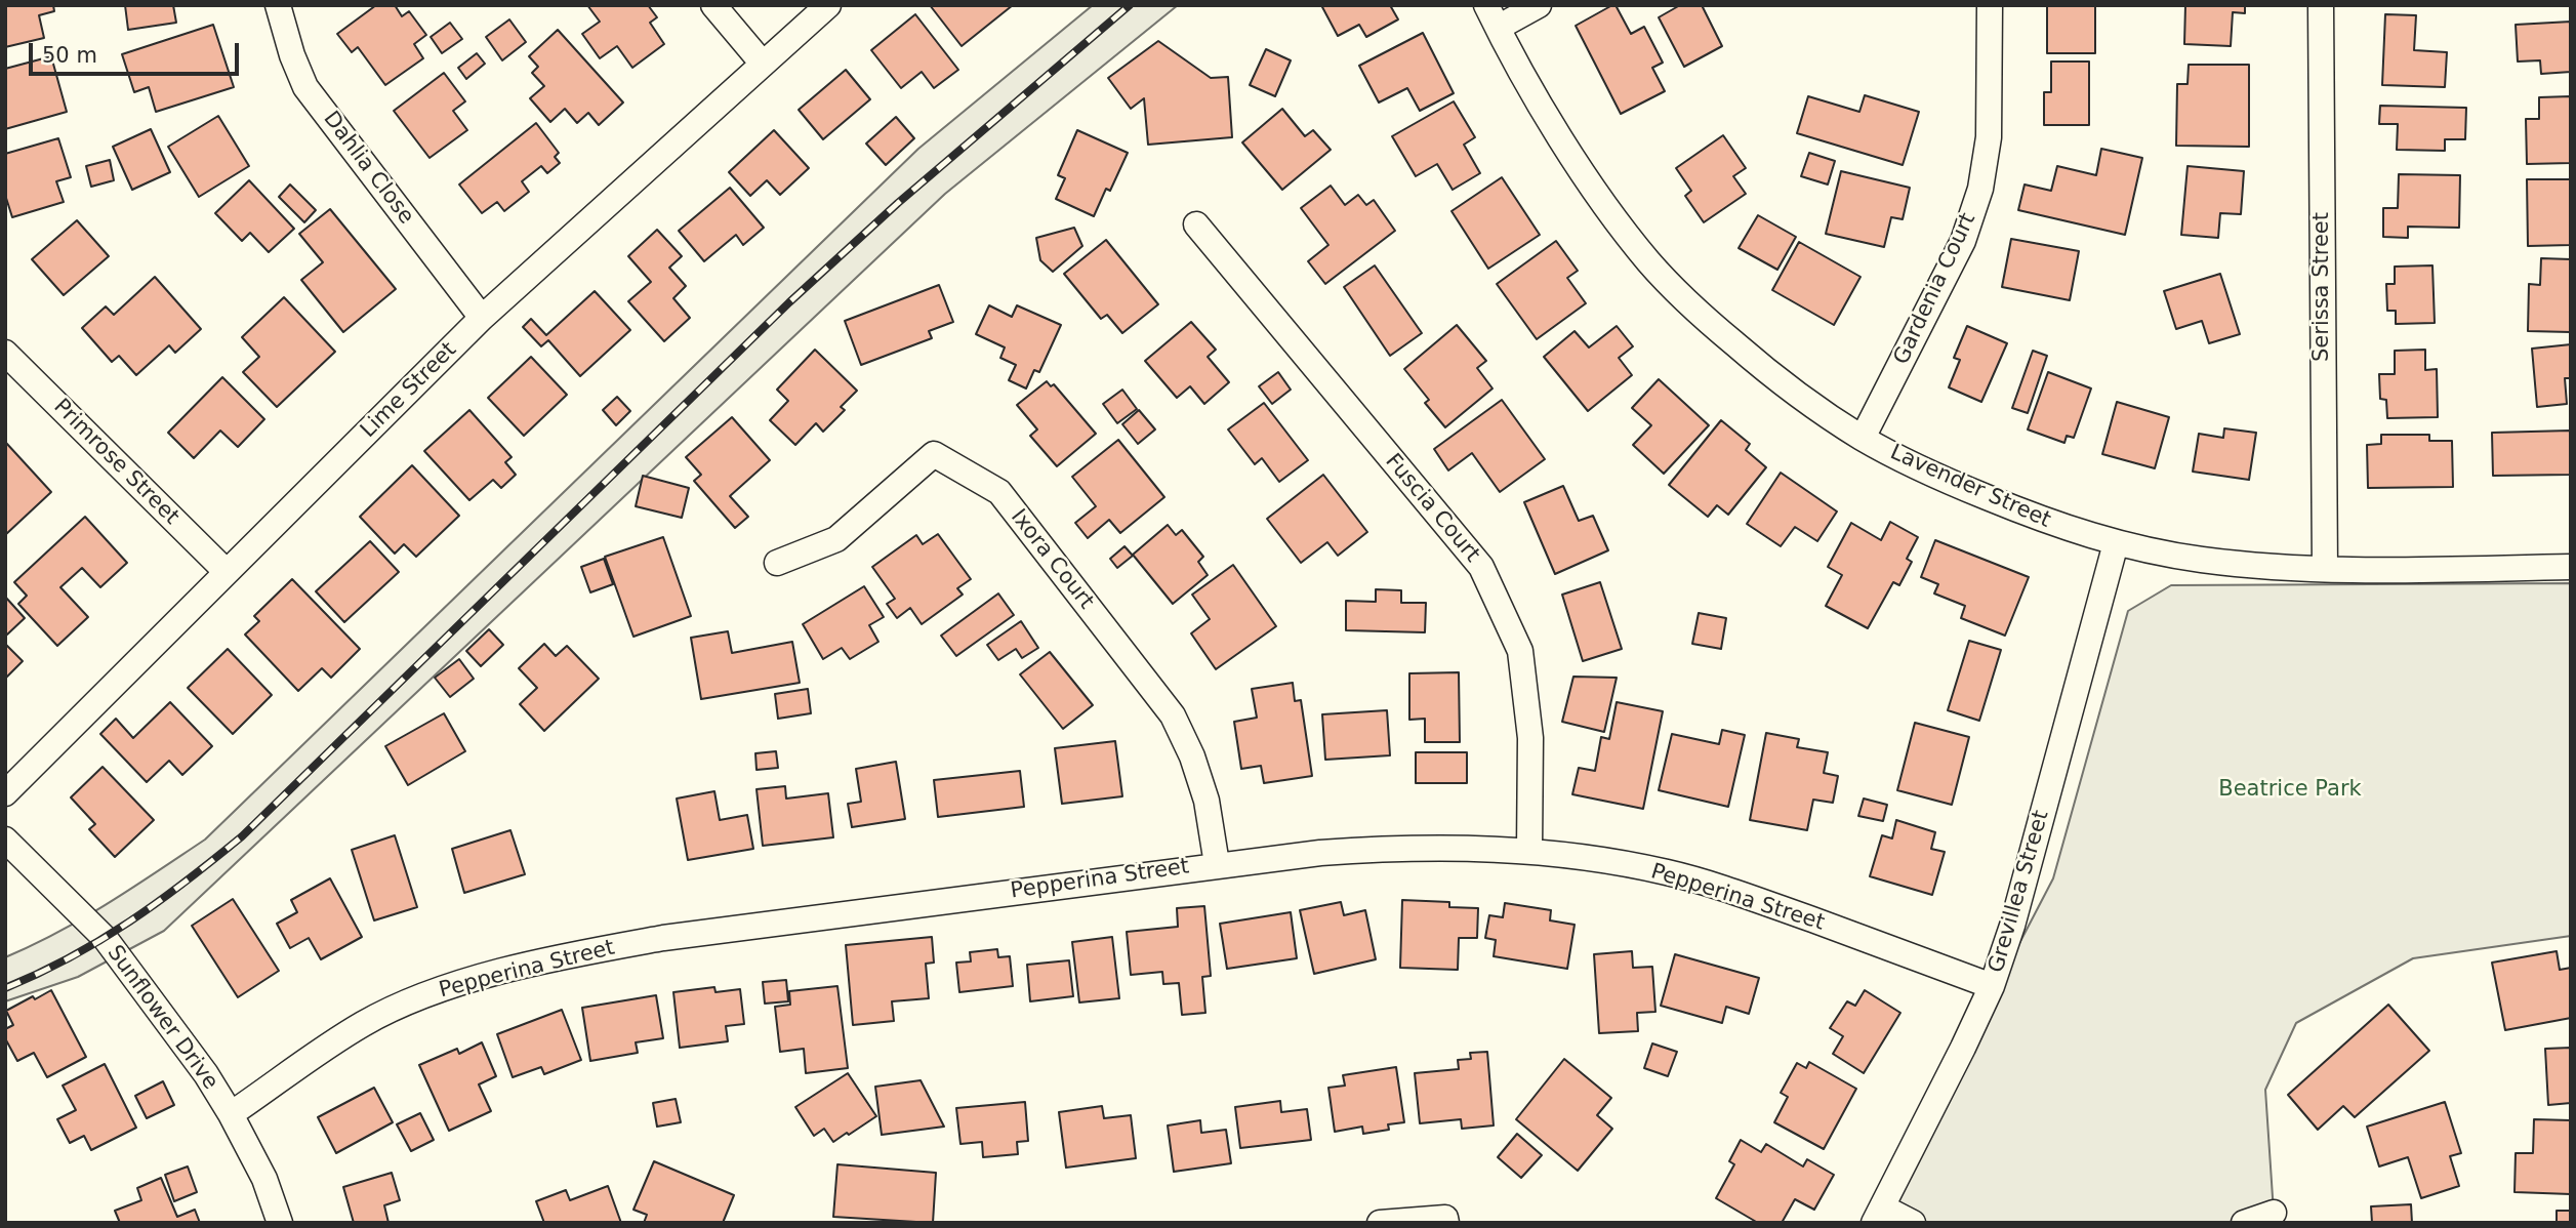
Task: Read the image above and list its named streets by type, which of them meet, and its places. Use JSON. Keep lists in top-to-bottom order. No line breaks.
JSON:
{"streets":{"street":["Dahlia Close","Serissa Street","Gardenia Court","Lime Street","Primrose Street","Lavender Street","Fuscia Court","Ixora Court","Pepperina Street","Grevillea Street","Sunflower Drive"]},"crossings":[["Dahlia Close","Lime Street"],["Serissa Street","Lavender Street"],["Gardenia Court","Lavender Street"],["Lime Street","Primrose Street"],["Lavender Street","Grevillea Street"],["Fuscia Court","Pepperina Street"],["Ixora Court","Pepperina Street"],["Pepperina Street","Grevillea Street"],["Pepperina Street","Sunflower Drive"]],"parks":["Beatrice Park"],"scale_bar":"50 m"}
